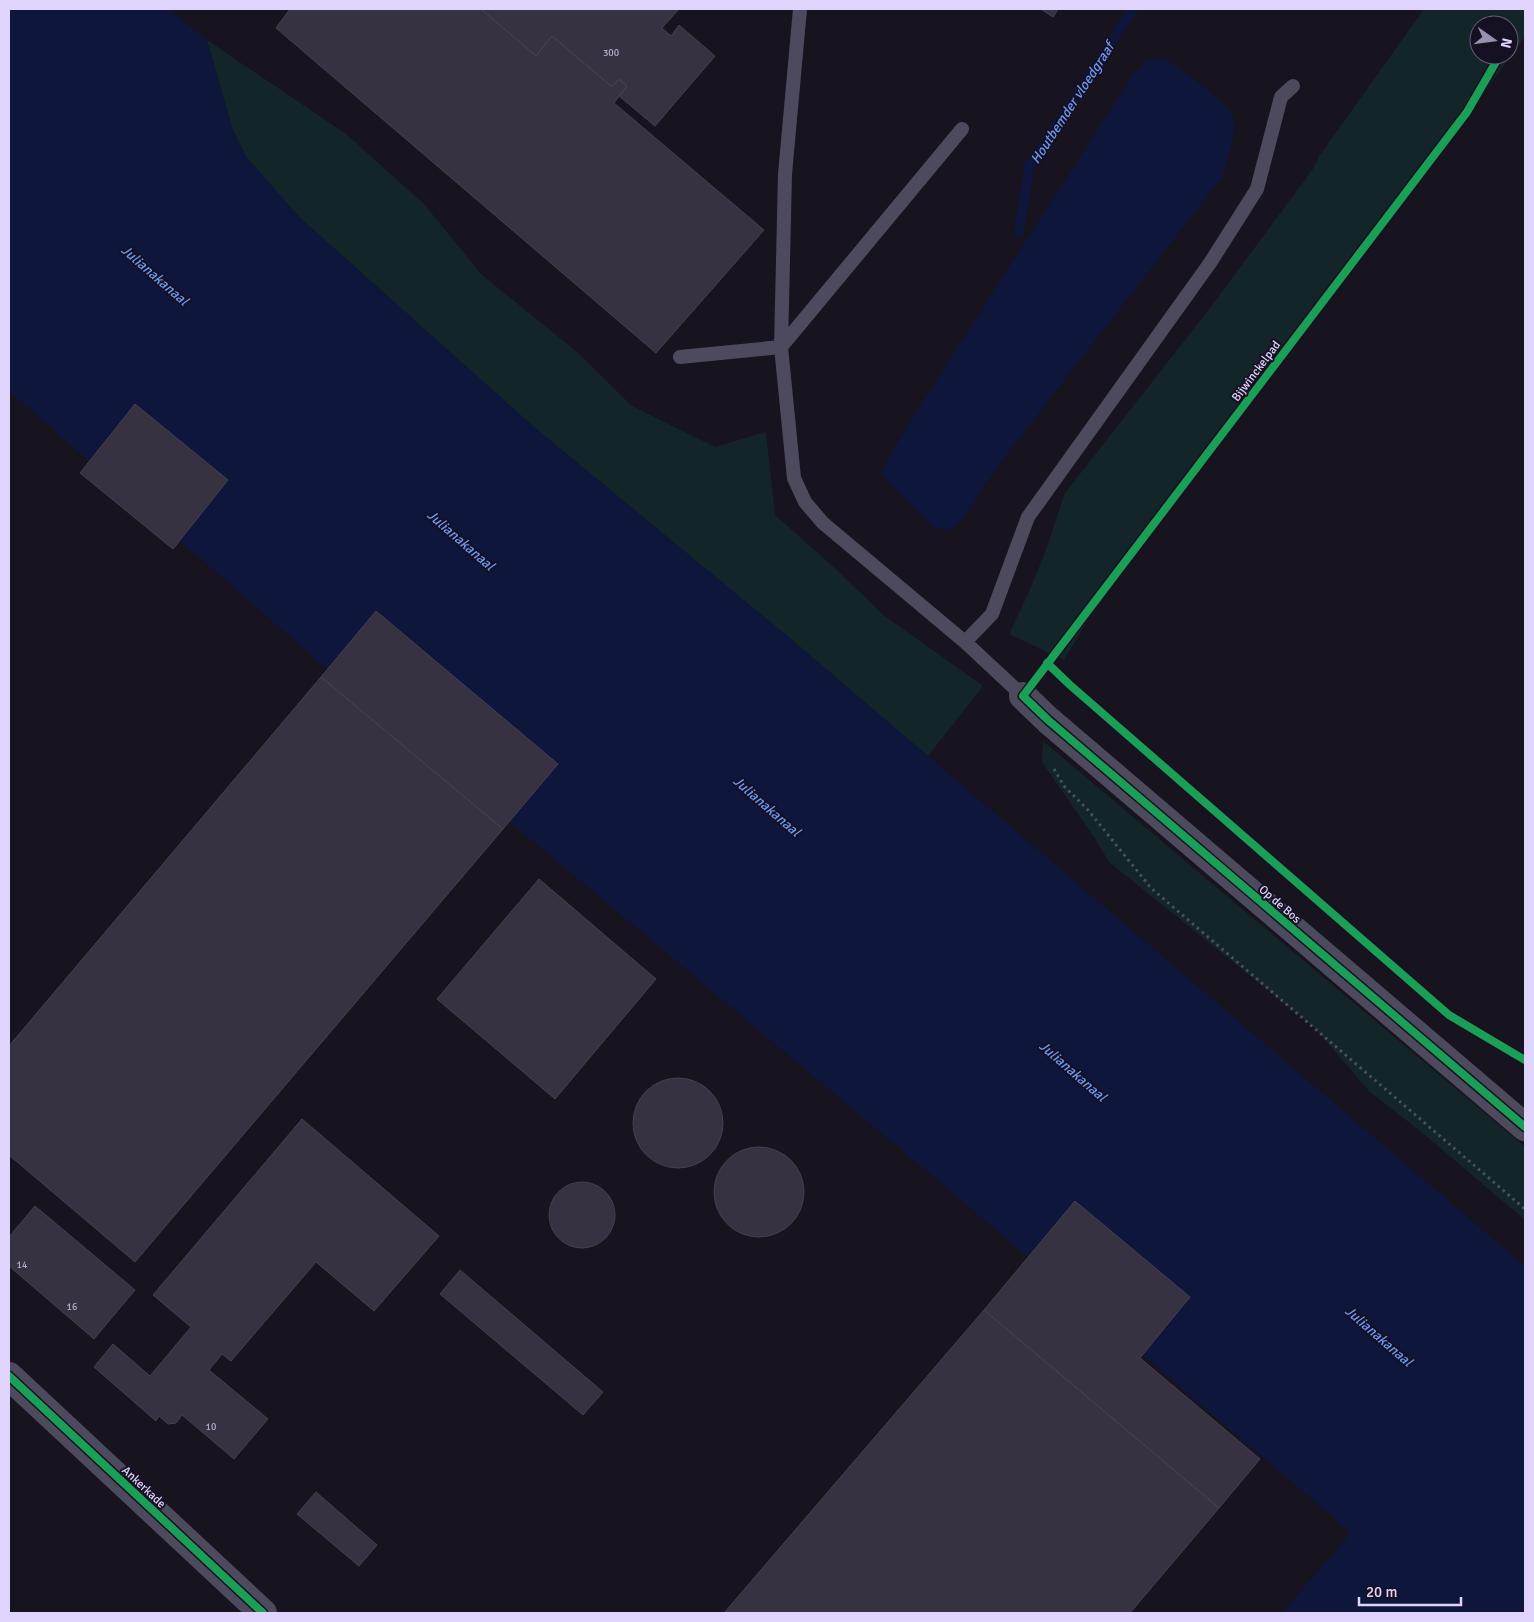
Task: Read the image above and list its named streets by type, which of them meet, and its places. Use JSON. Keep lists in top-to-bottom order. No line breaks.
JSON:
{"streets":{"street":["Op de Bos","Ankerkade"],"cycle path":["Bijwinckelpad"]},"water":["Houtbemder vloedgraaf","Julianakanaal"],"house_numbers":["300","14","16","10"],"scale_bar":"20 m","north":"right"}
